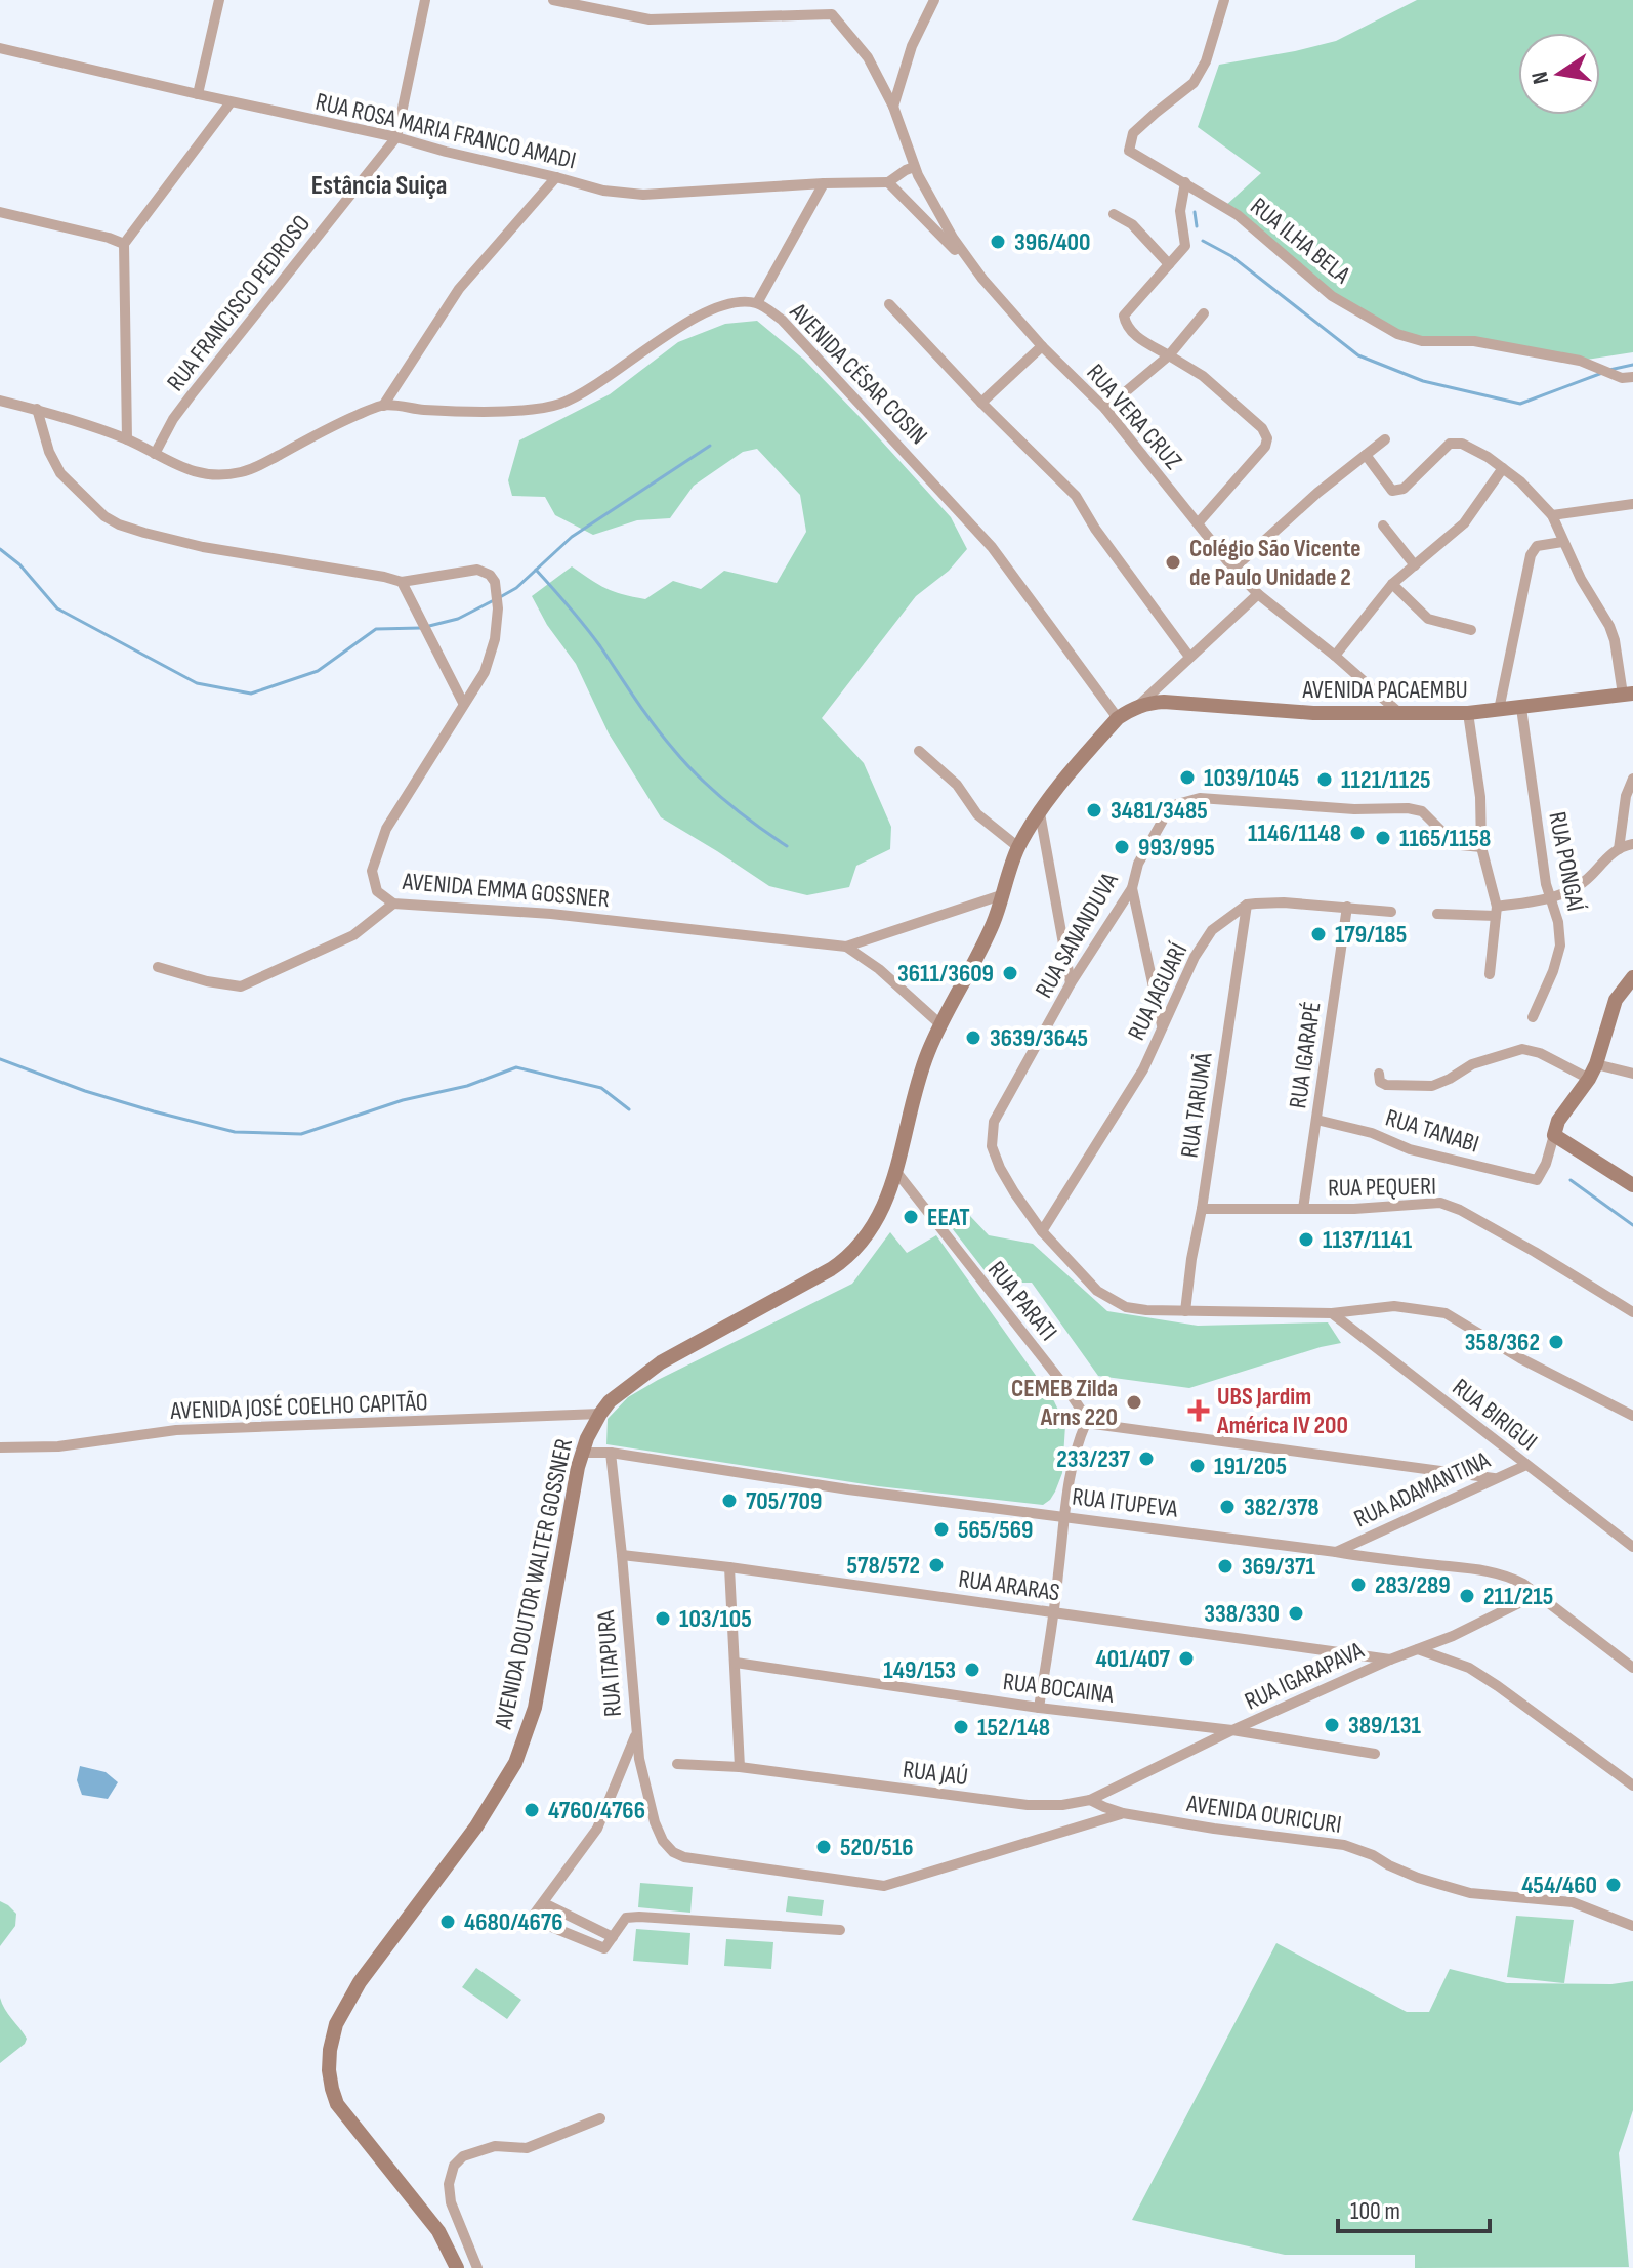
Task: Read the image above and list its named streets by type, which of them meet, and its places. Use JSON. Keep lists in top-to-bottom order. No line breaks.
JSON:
{"streets":{"main road":["AVENIDA PACAEMBU","AVENIDA DOUTOR WALTER GOSSNER"],"street":["RUA ROSA MARIA FRANCO AMADI","RUA ILHA BELA","RUA FRANCISCO PEDROSO","AVENIDA CÉSAR COSIN","RUA VERA CRUZ","RUA PONGAÍ","AVENIDA EMMA GOSSNER","RUA SANANDUVA","RUA JAGUARÍ","RUA IGARAPÉ","RUA TARUMÃ","RUA TANABI","RUA PEQUERI","RUA PARATI","AVENIDA JOSÉ COELHO CAPITÃO","RUA BIRIGUI","RUA ADAMANTINA","RUA ITUPEVA","RUA ARARAS","RUA ITAPURA","RUA IGARAPAVA","RUA BOCAINA","RUA JAÚ","AVENIDA OURICURI"]},"crossings":[["RUA ROSA MARIA FRANCO AMADI","RUA FRANCISCO PEDROSO"],["RUA FRANCISCO PEDROSO","AVENIDA CÉSAR COSIN"],["AVENIDA CÉSAR COSIN","AVENIDA EMMA GOSSNER"],["AVENIDA CÉSAR COSIN","AVENIDA DOUTOR WALTER GOSSNER"],["RUA VERA CRUZ","AVENIDA PACAEMBU"],["RUA VERA CRUZ","AVENIDA DOUTOR WALTER GOSSNER"],["AVENIDA PACAEMBU","RUA PONGAÍ"],["AVENIDA PACAEMBU","AVENIDA DOUTOR WALTER GOSSNER"],["AVENIDA EMMA GOSSNER","AVENIDA DOUTOR WALTER GOSSNER"],["RUA SANANDUVA","RUA JAGUARÍ"],["RUA SANANDUVA","RUA TARUMÃ"],["RUA SANANDUVA","RUA BIRIGUI"],["RUA JAGUARÍ","RUA TARUMÃ"],["RUA IGARAPÉ","RUA TANABI"],["RUA IGARAPÉ","RUA PEQUERI"],["RUA TARUMÃ","RUA PEQUERI"],["RUA PARATI","AVENIDA DOUTOR WALTER GOSSNER"],["AVENIDA JOSÉ COELHO CAPITÃO","AVENIDA DOUTOR WALTER GOSSNER"],["RUA BIRIGUI","RUA ADAMANTINA"],["RUA ADAMANTINA","RUA ITUPEVA"],["RUA ITUPEVA","AVENIDA DOUTOR WALTER GOSSNER"],["RUA ITUPEVA","RUA ITAPURA"],["RUA ITUPEVA","RUA IGARAPAVA"],["RUA ARARAS","RUA ITAPURA"],["RUA ARARAS","RUA IGARAPAVA"],["RUA ITAPURA","RUA JAÚ"],["RUA ITAPURA","AVENIDA OURICURI"],["RUA IGARAPAVA","RUA BOCAINA"],["RUA IGARAPAVA","RUA JAÚ"],["RUA JAÚ","AVENIDA OURICURI"]],"districts":["Estância Suiça"],"places":{"other":["396/400","Colégio São Vicente de Paulo Unidade 2","1039/1045","1121/1125","3481/3485","1146/1148","1165/1158","993/995","179/185","3611/3609","3639/3645","EEAT","1137/1141","358/362","CEMEB Zilda Arns 220","233/237","191/205","705/709","382/378","565/569","578/572","369/371","283/289","211/215","338/330","103/105","401/407","149/153","389/131","152/148","4760/4766","520/516","454/460","4680/4676"],"health":["UBS Jardim América IV 200"]},"scale_bar":"100 m","north":"left"}
